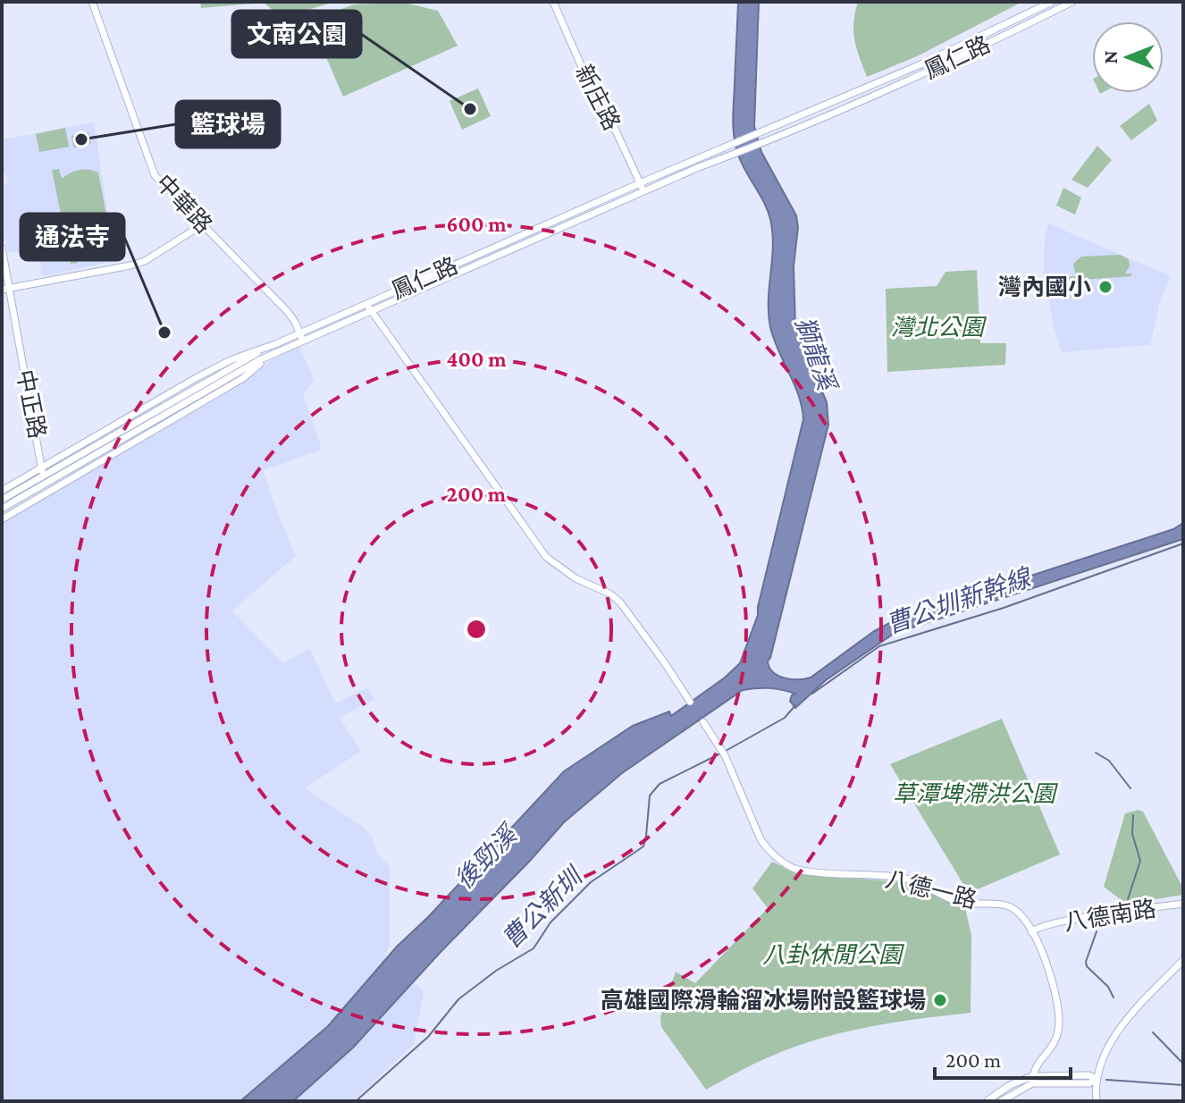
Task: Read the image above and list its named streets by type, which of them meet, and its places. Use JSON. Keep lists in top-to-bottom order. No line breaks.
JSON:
{"streets":{"main road":["鳳仁路","新庄路","中華路","中正路","八德一路","八德南路"]},"crossings":[["鳳仁路","新庄路"],["鳳仁路","中華路"],["鳳仁路","中正路"],["八德一路","八德南路"]],"water":["獅龍溪","曹公圳新幹線","後勁溪","曹公新圳"],"parks":["灣北公園","草潭埤滯洪公園","八卦休閒公園"],"places":["文南公園","籃球場","灣內國小","通法寺","高雄國際滑輪溜冰場附設籃球場"],"scale_bar":"200 m","north":"left","rings":["600 m","400 m","200 m"]}
